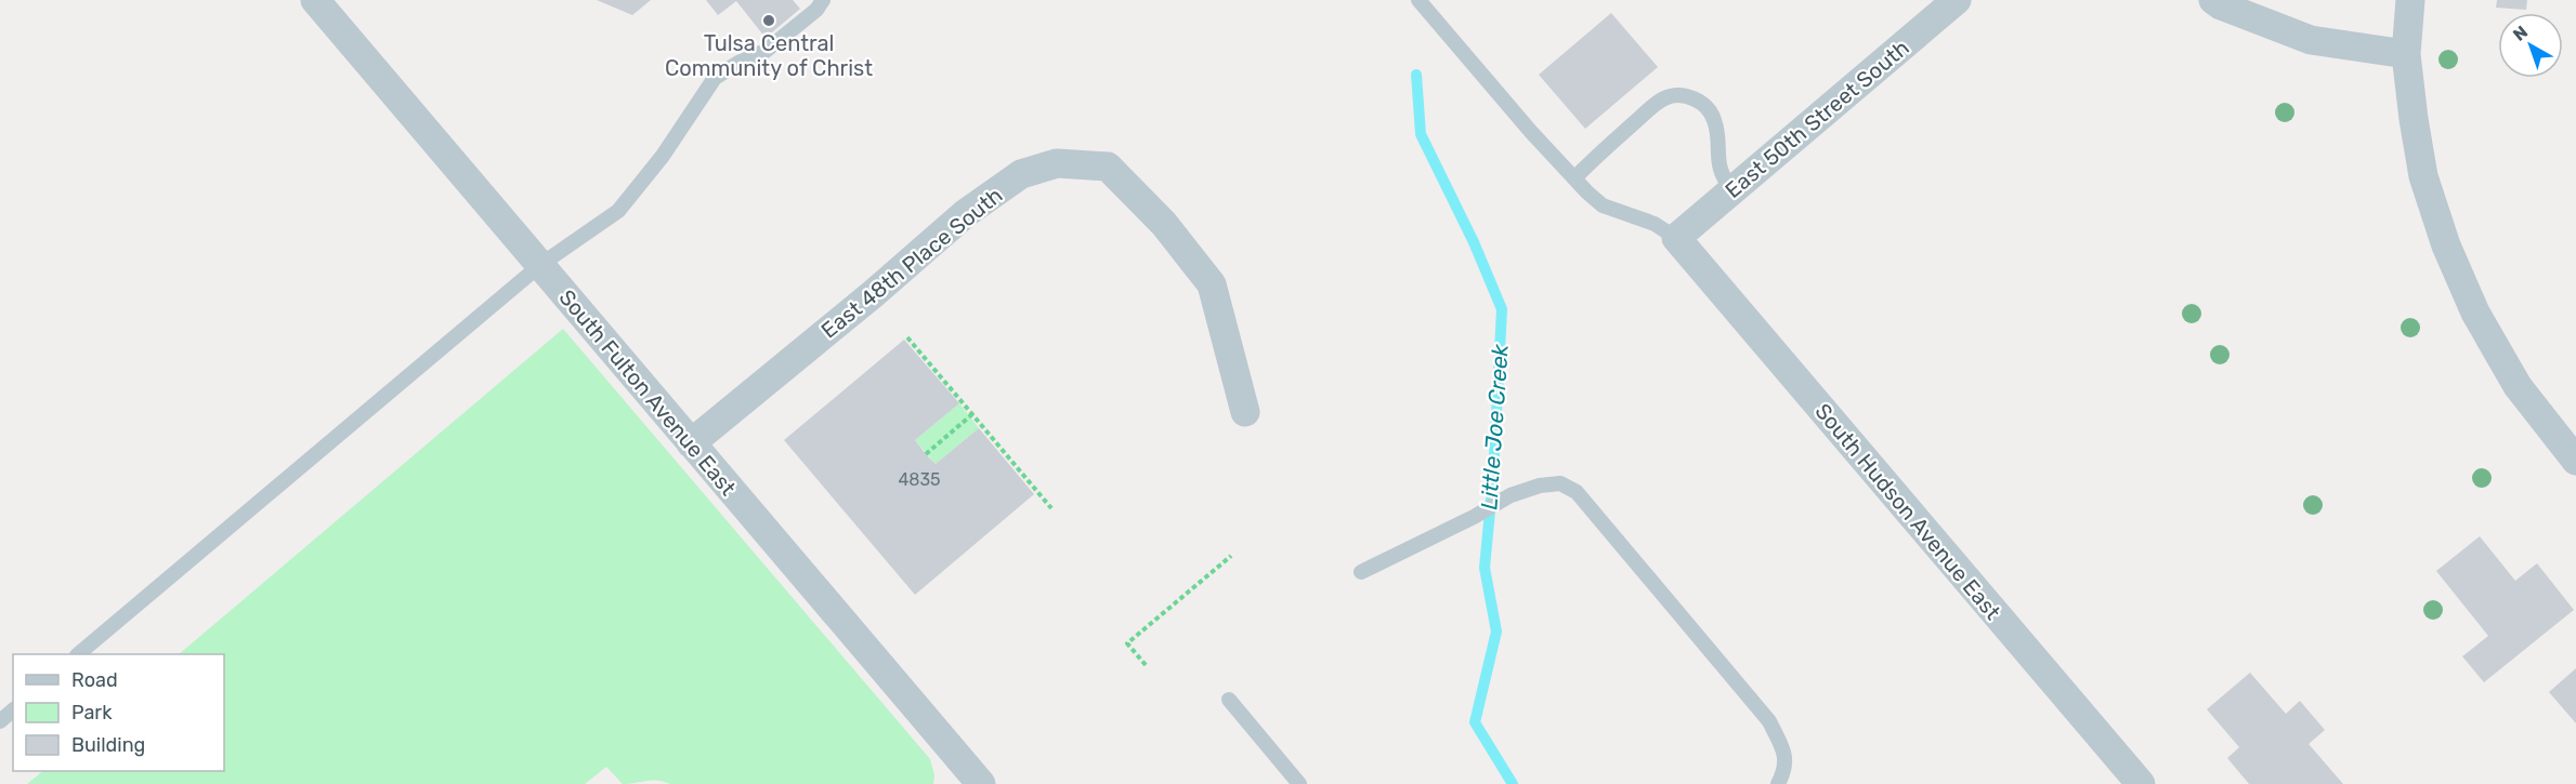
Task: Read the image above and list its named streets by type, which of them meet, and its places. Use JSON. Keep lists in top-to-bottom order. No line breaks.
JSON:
{"streets":{"street":["East 50th Street South","East 48th Place South","South Fulton Avenue East","South Hudson Avenue East"]},"crossings":[["East 50th Street South","South Hudson Avenue East"],["East 48th Place South","South Fulton Avenue East"]],"water":["Little Joe Creek"],"places":["Tulsa Central Community of Christ"],"house_numbers":["4835"],"legend":["Road","Park","Building"],"north":"top left"}
